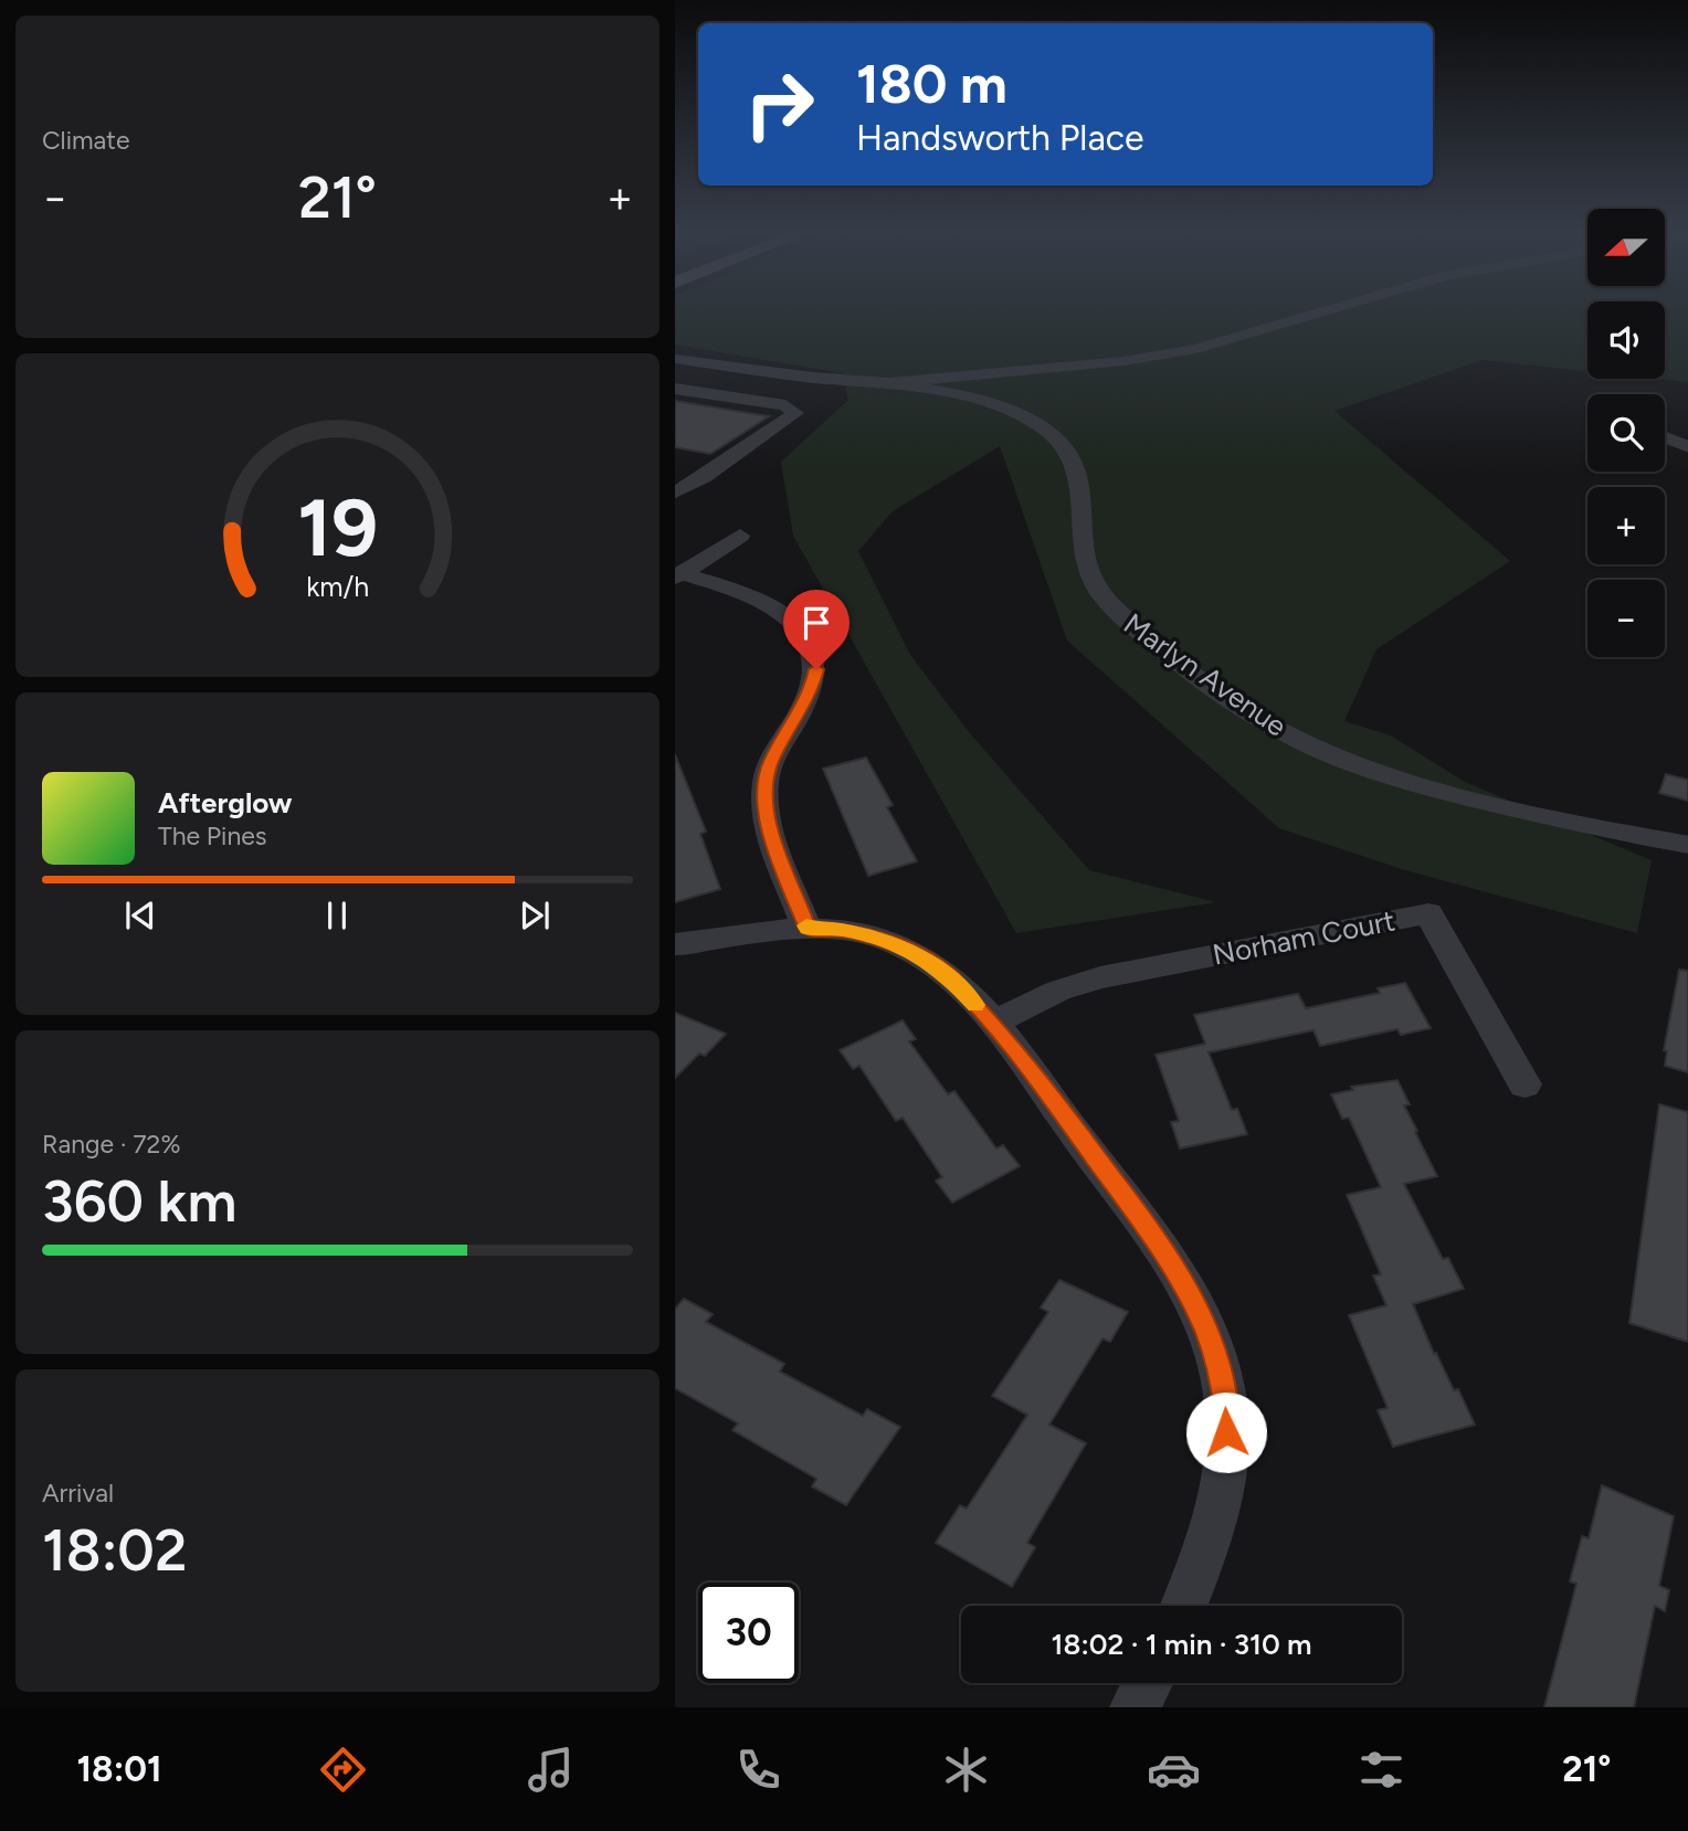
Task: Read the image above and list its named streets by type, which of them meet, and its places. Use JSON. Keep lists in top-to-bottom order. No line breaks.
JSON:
{"streets":{"street":["Marlyn Avenue","Norham Court"]},"north":"left","page":{"tile":["Climate",["Range · 72%","360 km"],["Arrival","18:02"]],"turn":["180 m","Handsworth Place"],"heat":["−","21°","+"],"map_buttons":["+","−"],"song":["Afterglow","The Pines"],"limit":"30","trip":"18:02 · 1 min · 310 m","tabs":["18:01","21°"],"gauge":["19","km/h"]}}
